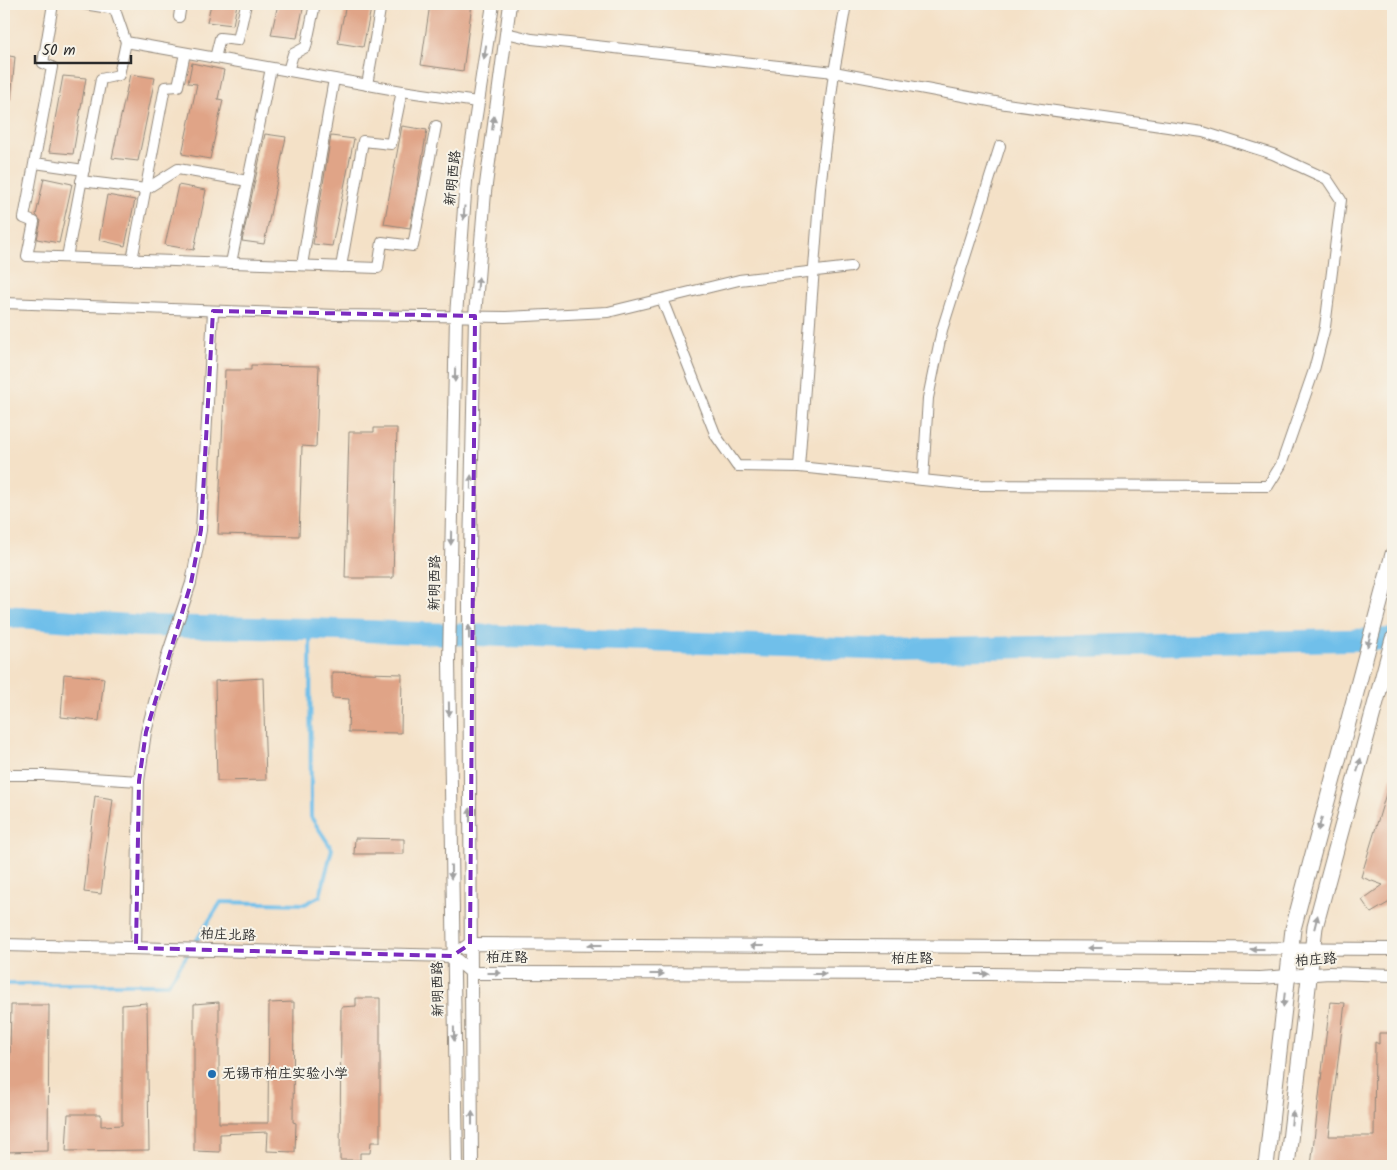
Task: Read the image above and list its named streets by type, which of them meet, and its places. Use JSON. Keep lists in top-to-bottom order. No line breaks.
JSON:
{"streets":{"street":["新明西路","柏庄北路","柏庄路"]},"crossings":[["新明西路","柏庄北路"],["新明西路","柏庄路"],["柏庄北路","柏庄路"]],"places":["无锡市柏庄实验小学"],"scale_bar":"50 m"}
